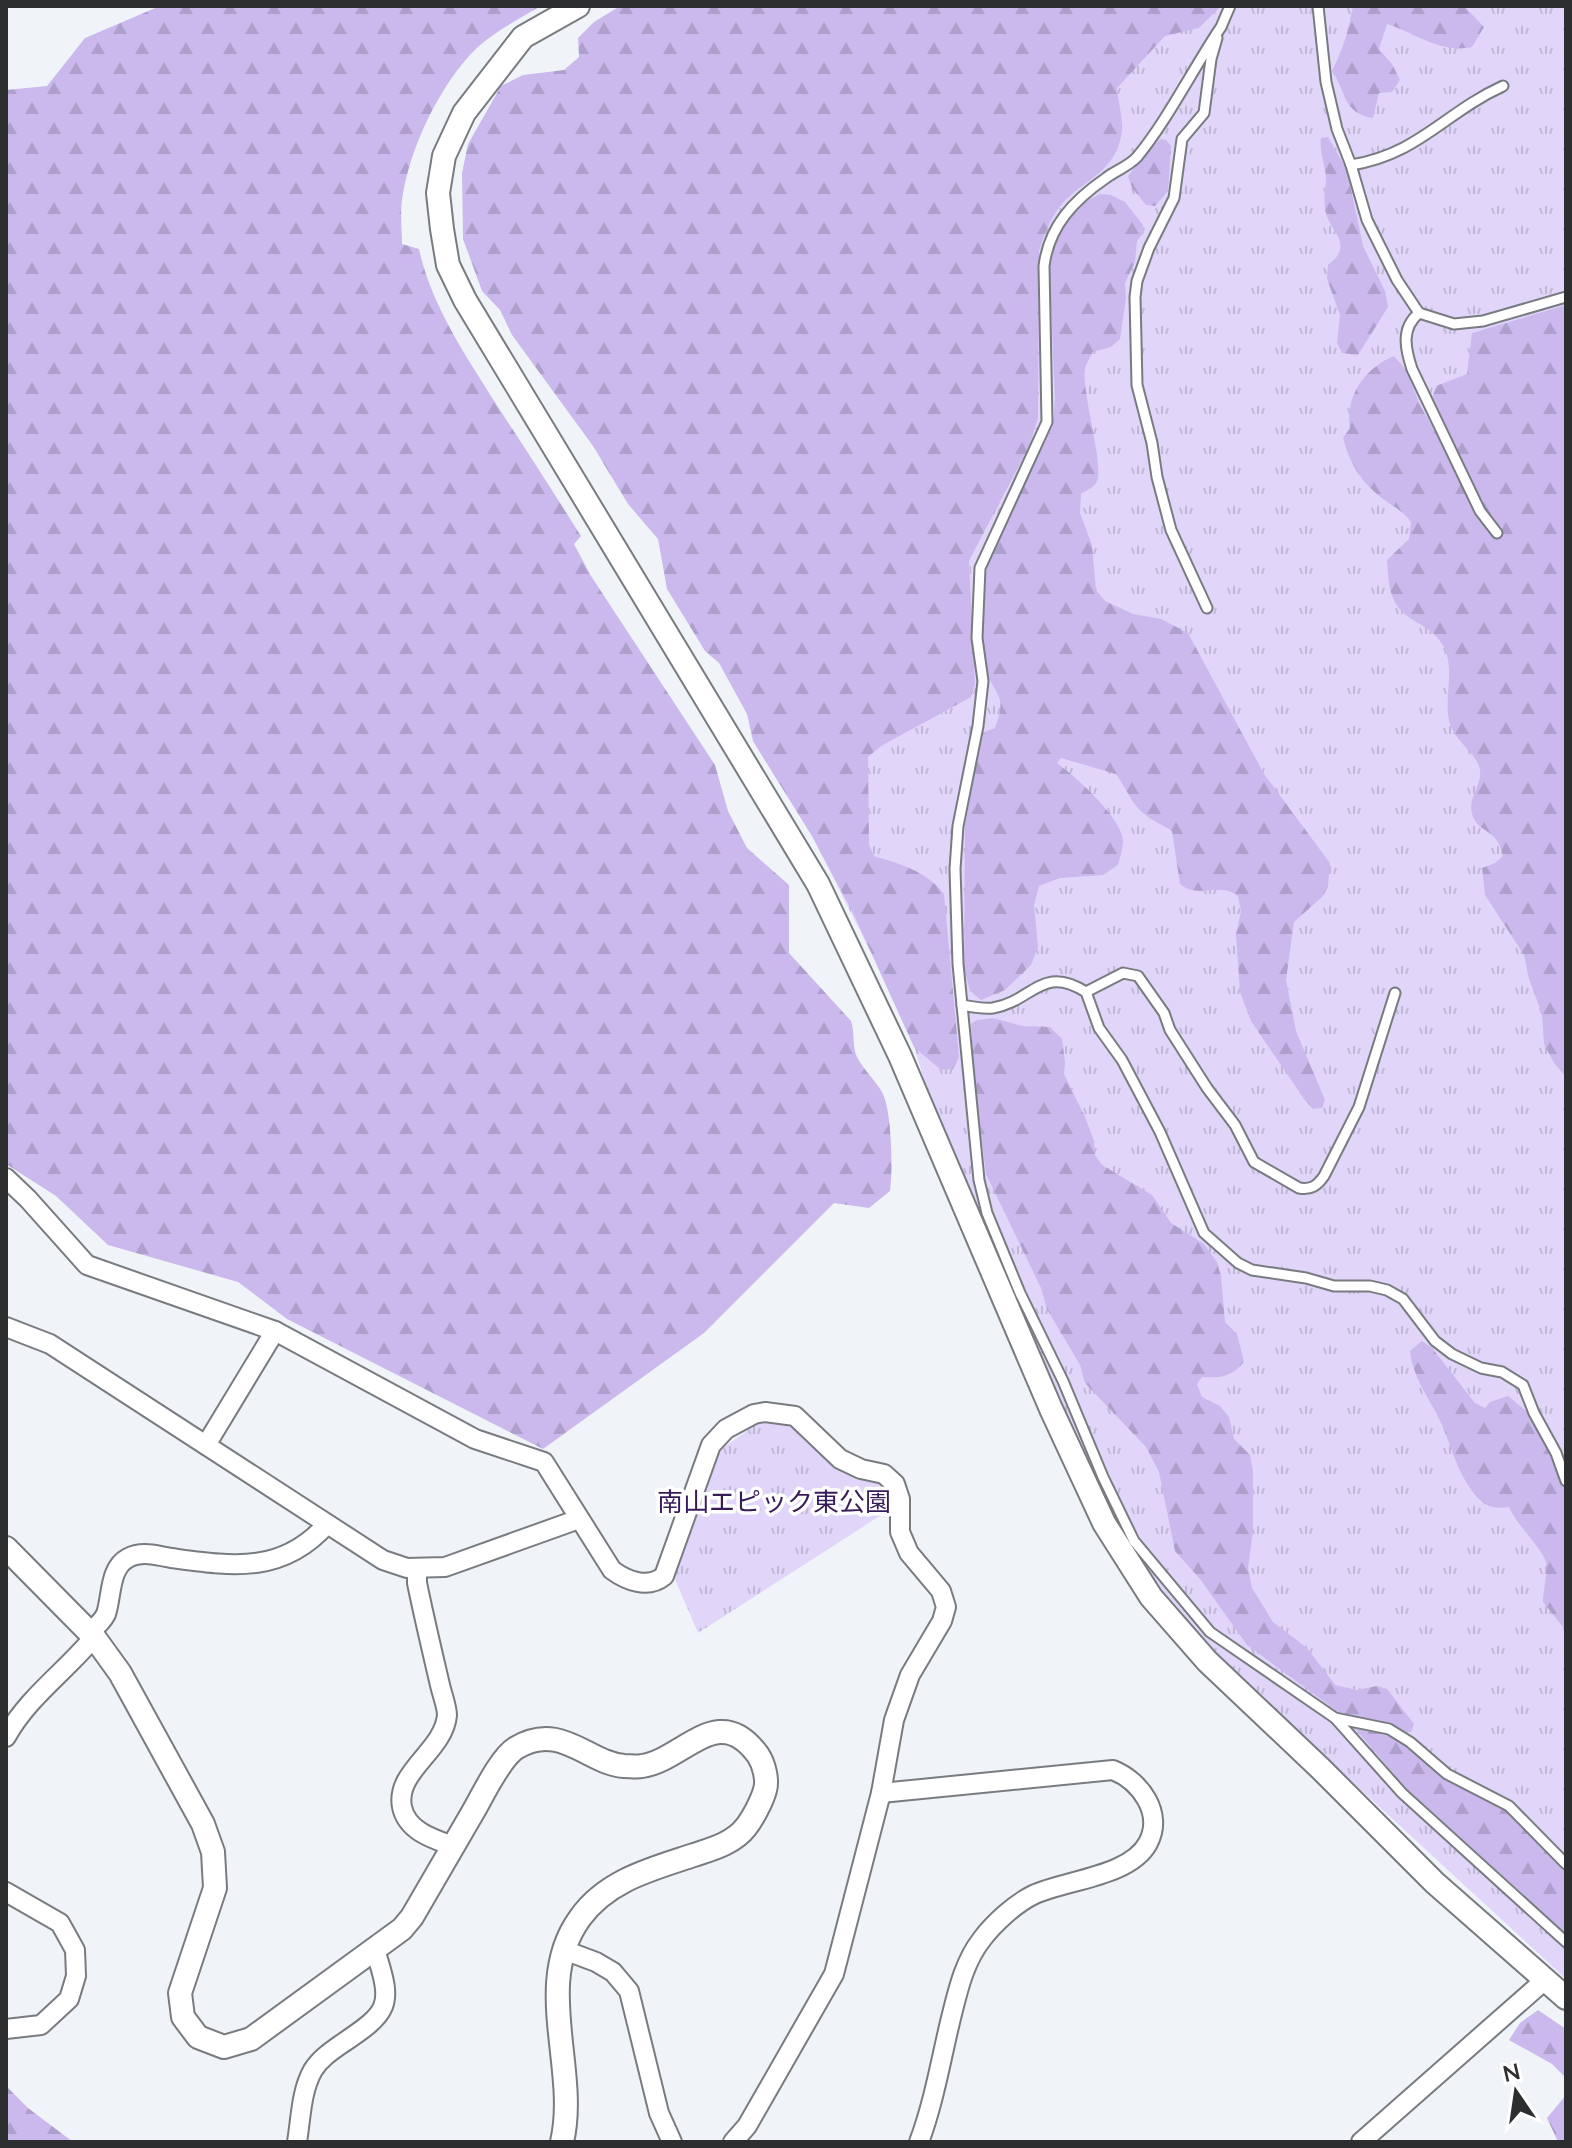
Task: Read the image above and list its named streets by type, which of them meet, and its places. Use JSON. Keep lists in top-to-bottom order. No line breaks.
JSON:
{"parks":["南山エピック東公園"],"north":"top"}
